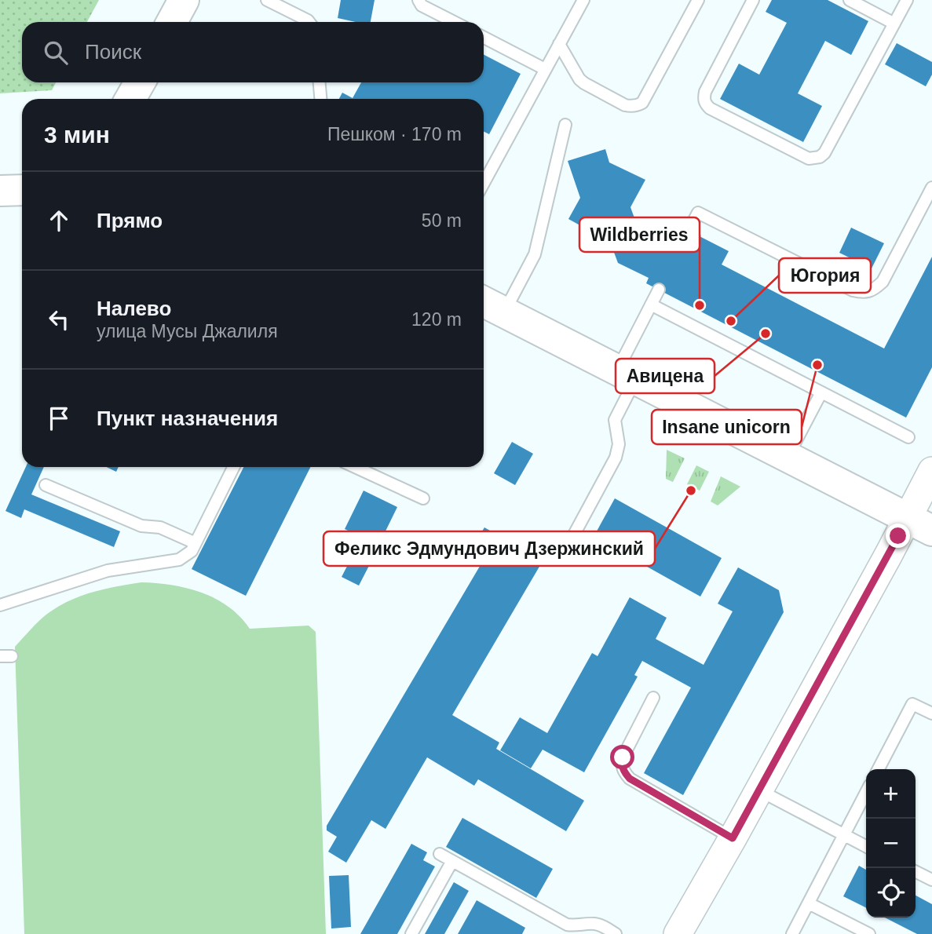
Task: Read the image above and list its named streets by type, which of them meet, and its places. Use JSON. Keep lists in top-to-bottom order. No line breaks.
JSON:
{"places":["Wildberries","Югория","Авицена","Insane unicorn","Феликс Эдмундович Дзержинский"],"page":{"search":"Поиск","heading":["3 мин","Пешком · 170 m"],"list":[["Прямо","50 m"],["Налево","улица Мусы Джалиля","120 m"],"Пункт назначения"],"map_buttons":["+","−"]}}
